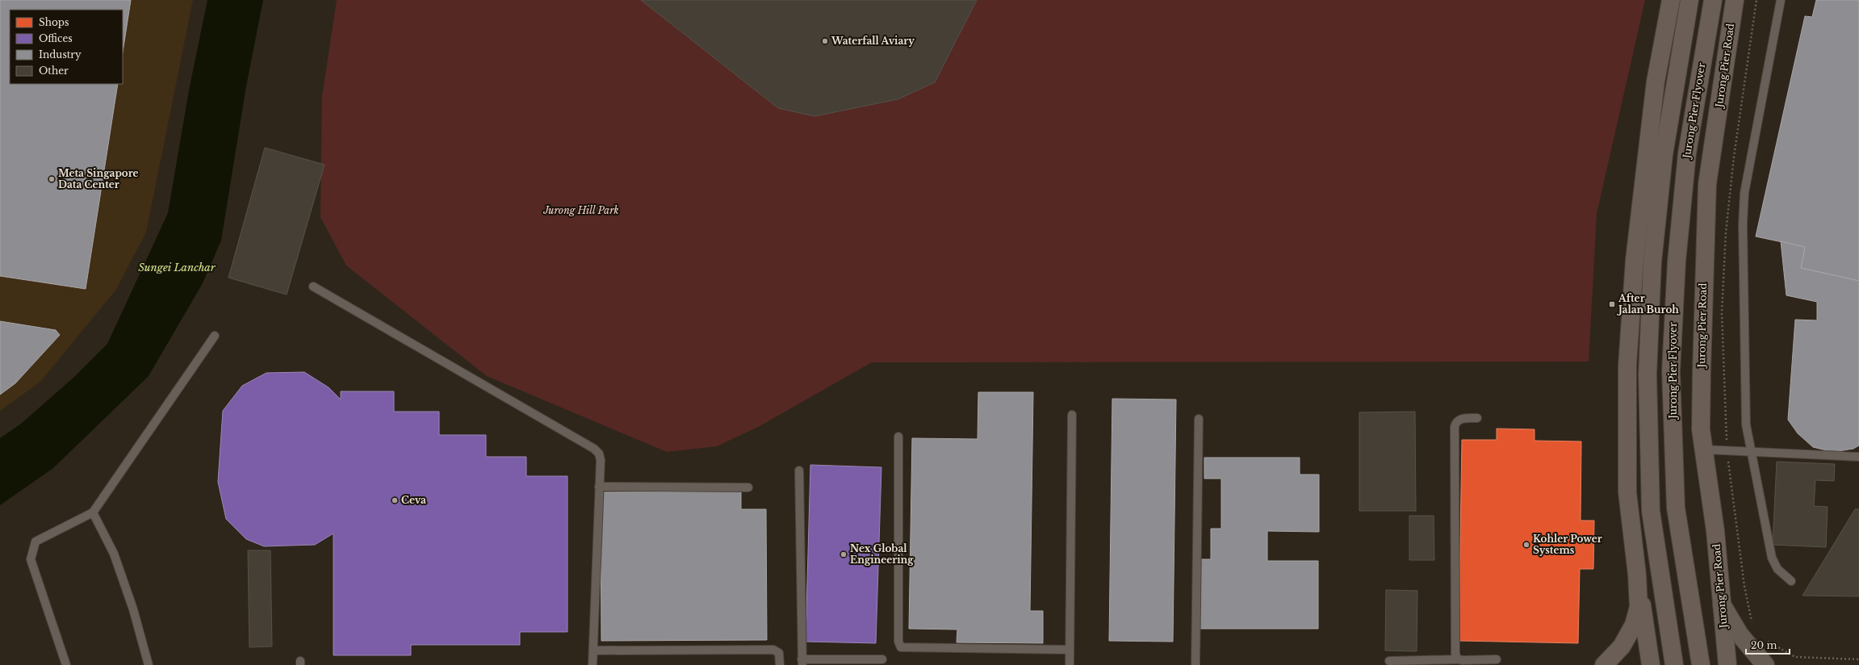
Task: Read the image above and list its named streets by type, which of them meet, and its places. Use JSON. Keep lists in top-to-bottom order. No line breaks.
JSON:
{"streets":{"main road":["Jurong Pier Road","Jurong Pier Flyover"]},"water":["Sungei Lanchar"],"parks":["Jurong Hill Park"],"places":{"other":["Waterfall Aviary","Meta Singapore Data Center","Ceva","Kohler Power Systems","Nex Global Engineering"],"transit":["After Jalan Buroh"]},"legend":["Shops","Offices","Industry","Other"],"scale_bar":"20 m"}
